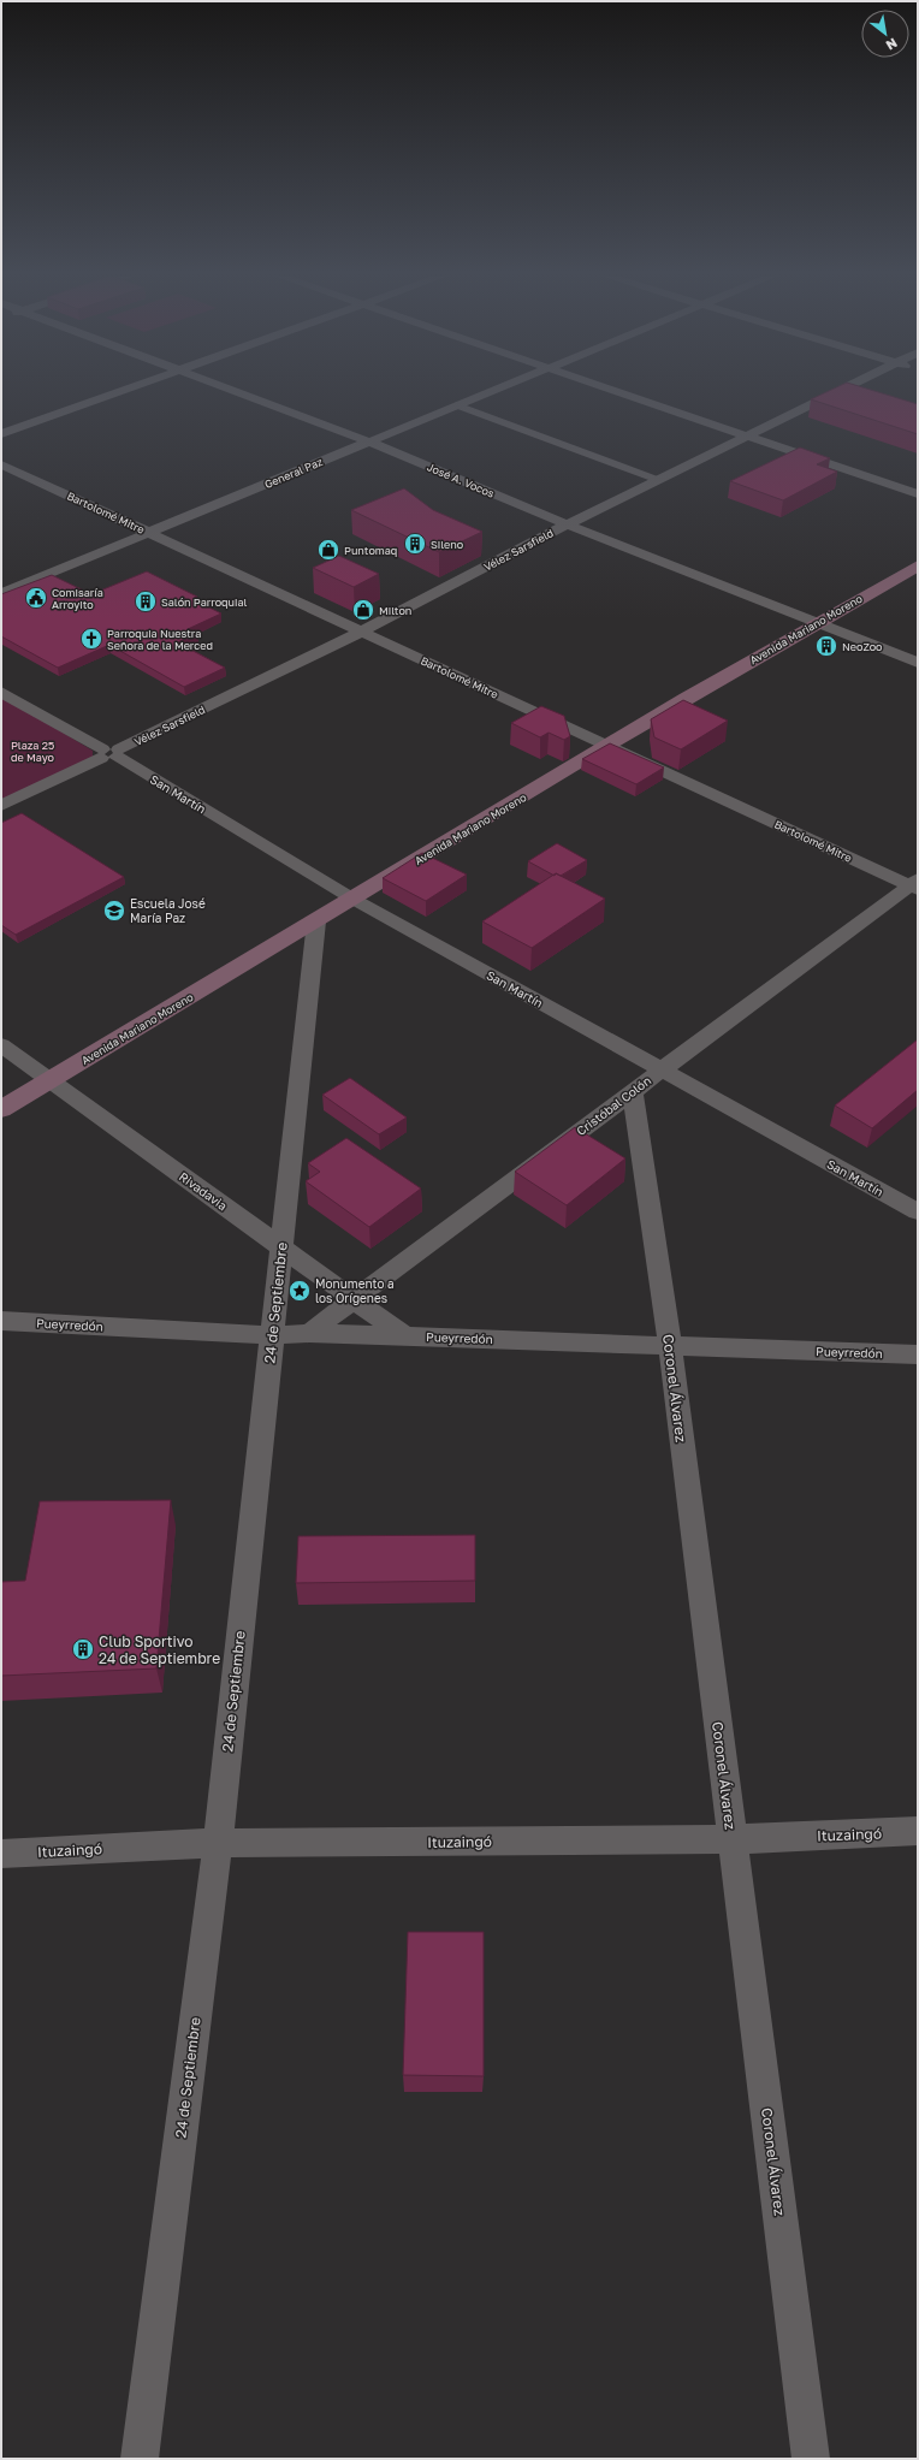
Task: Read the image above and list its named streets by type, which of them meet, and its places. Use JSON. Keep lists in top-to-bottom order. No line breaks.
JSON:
{"streets":{"main road":["Avenida Mariano Moreno"],"street":["General Paz","José A. Vocos","Bartolomé Mitre","Vélez Sarsfield","San Martín","Cristóbal Colón","Rivadavia","24 de Septiembre","Pueyrredón","Coronel Álvarez","Ituzaingó"]},"crossings":[["General Paz","José A. Vocos"],["General Paz","Bartolomé Mitre"],["José A. Vocos","Vélez Sarsfield"],["José A. Vocos","Avenida Mariano Moreno"],["Bartolomé Mitre","Vélez Sarsfield"],["Bartolomé Mitre","Avenida Mariano Moreno"],["Bartolomé Mitre","Cristóbal Colón"],["Vélez Sarsfield","San Martín"],["Avenida Mariano Moreno","San Martín"],["Avenida Mariano Moreno","Rivadavia"],["Avenida Mariano Moreno","24 de Septiembre"],["San Martín","Cristóbal Colón"],["Cristóbal Colón","Rivadavia"],["Cristóbal Colón","Pueyrredón"],["Cristóbal Colón","Coronel Álvarez"],["Rivadavia","24 de Septiembre"],["Rivadavia","Pueyrredón"],["24 de Septiembre","Pueyrredón"],["24 de Septiembre","Ituzaingó"],["Pueyrredón","Coronel Álvarez"],["Coronel Álvarez","Ituzaingó"]],"parks":["Plaza 25 de Mayo"],"places":{"building":["Sileno","Salón Parroquial","NeoZoo","Club Sportivo 24 de Septiembre"],"shop":["Puntomaq","Milton"],"public building":["Comisaría Arroyito"],"church":["Parroquia Nuestra Señora de la Merced"],"school or university":["Escuela José María Paz"],"place":["Monumento a los Orígenes"]},"north":"bottom right"}
